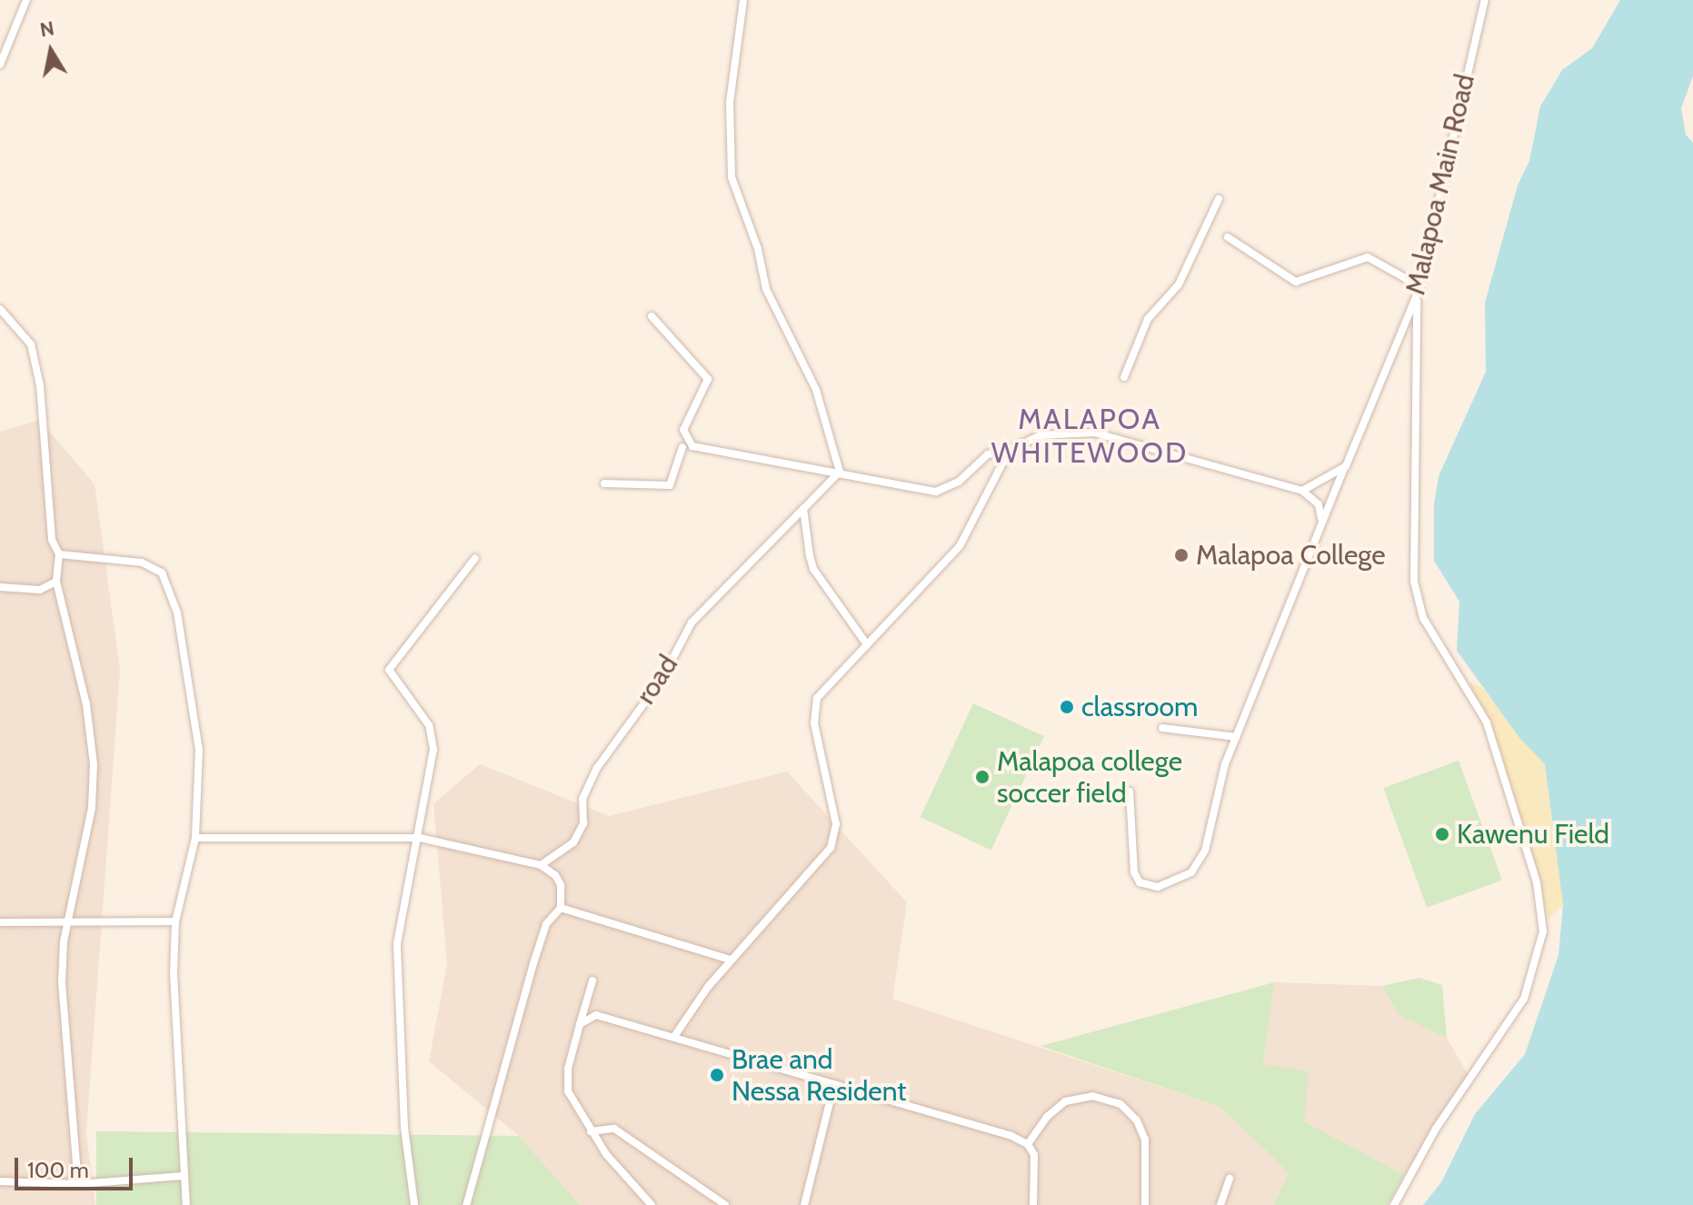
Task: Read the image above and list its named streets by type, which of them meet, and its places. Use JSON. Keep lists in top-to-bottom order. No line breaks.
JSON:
{"streets":{"street":["Malapoa Main Road","road"]},"districts":["MALAPOA WHITEWOOD"],"places":["Malapoa College","classroom","Malapoa college soccer field","Kawenu Field","Brae and Nessa Resident"],"scale_bar":"100 m","north":"top"}
